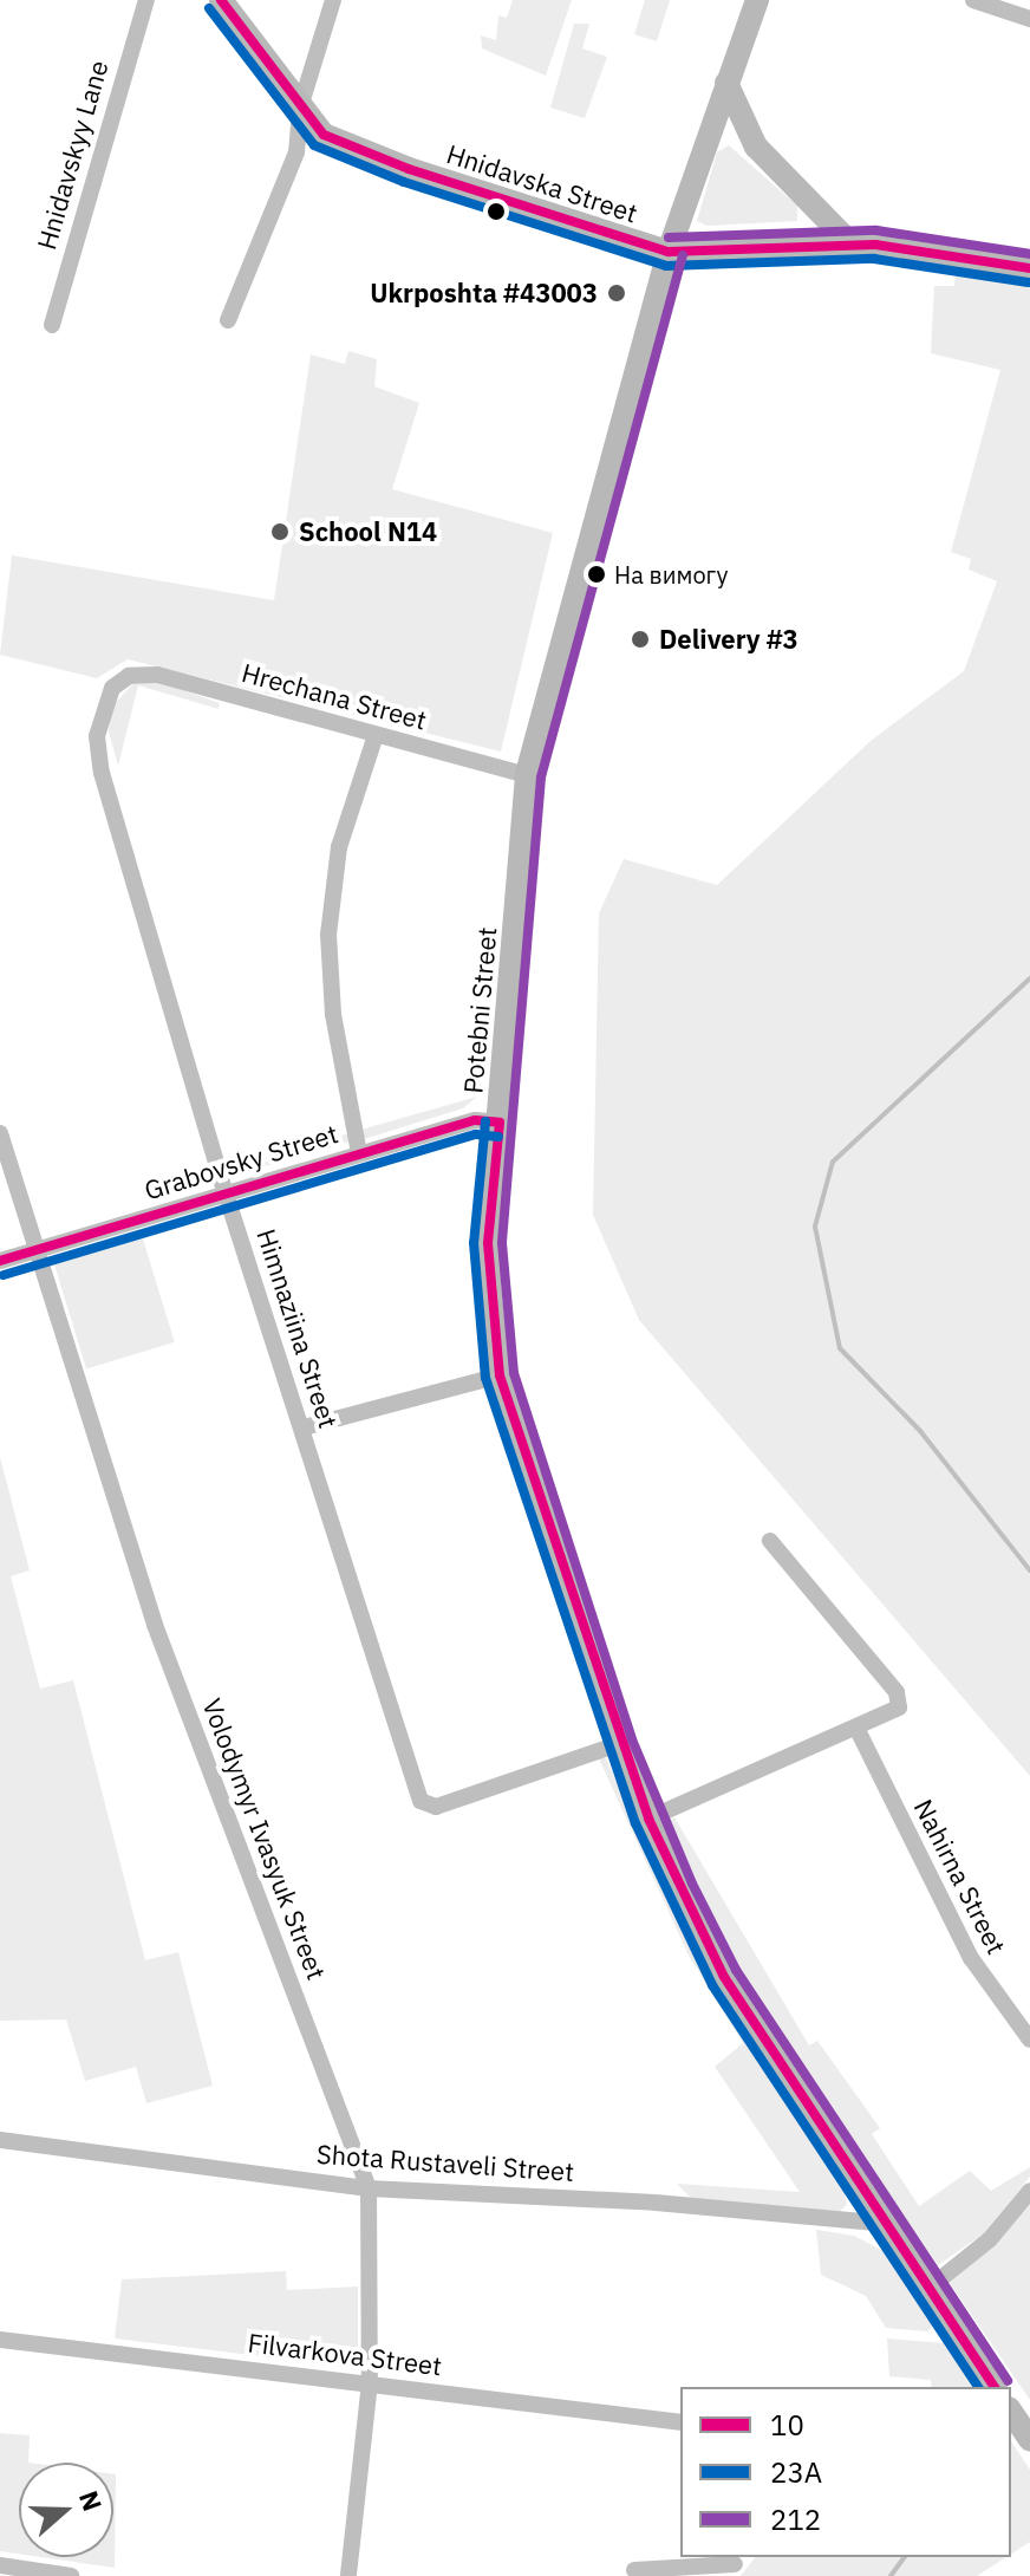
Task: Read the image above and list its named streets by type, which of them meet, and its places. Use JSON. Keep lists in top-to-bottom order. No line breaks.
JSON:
{"streets":{"street":["Hnidavskyy Lane","Hnidavska Street","Hrechana Street","Potebni Street","Grabovsky Street","Himnaziina Street","Volodymyr Ivasyuk Street","Nahirna Street","Shota Rustaveli Street","Filvarkova Street"]},"crossings":[["Hnidavska Street","Potebni Street"],["Hrechana Street","Potebni Street"],["Hrechana Street","Himnaziina Street"],["Potebni Street","Grabovsky Street"],["Potebni Street","Himnaziina Street"],["Potebni Street","Shota Rustaveli Street"],["Grabovsky Street","Himnaziina Street"],["Grabovsky Street","Volodymyr Ivasyuk Street"],["Volodymyr Ivasyuk Street","Shota Rustaveli Street"],["Volodymyr Ivasyuk Street","Filvarkova Street"]],"places":["Ukrposhta #43003","School N14","На вимогу","Delivery #3"],"lines":["transit line 10","transit line 23А","transit line 212"],"legend":["10","23А","212"],"north":"right"}
